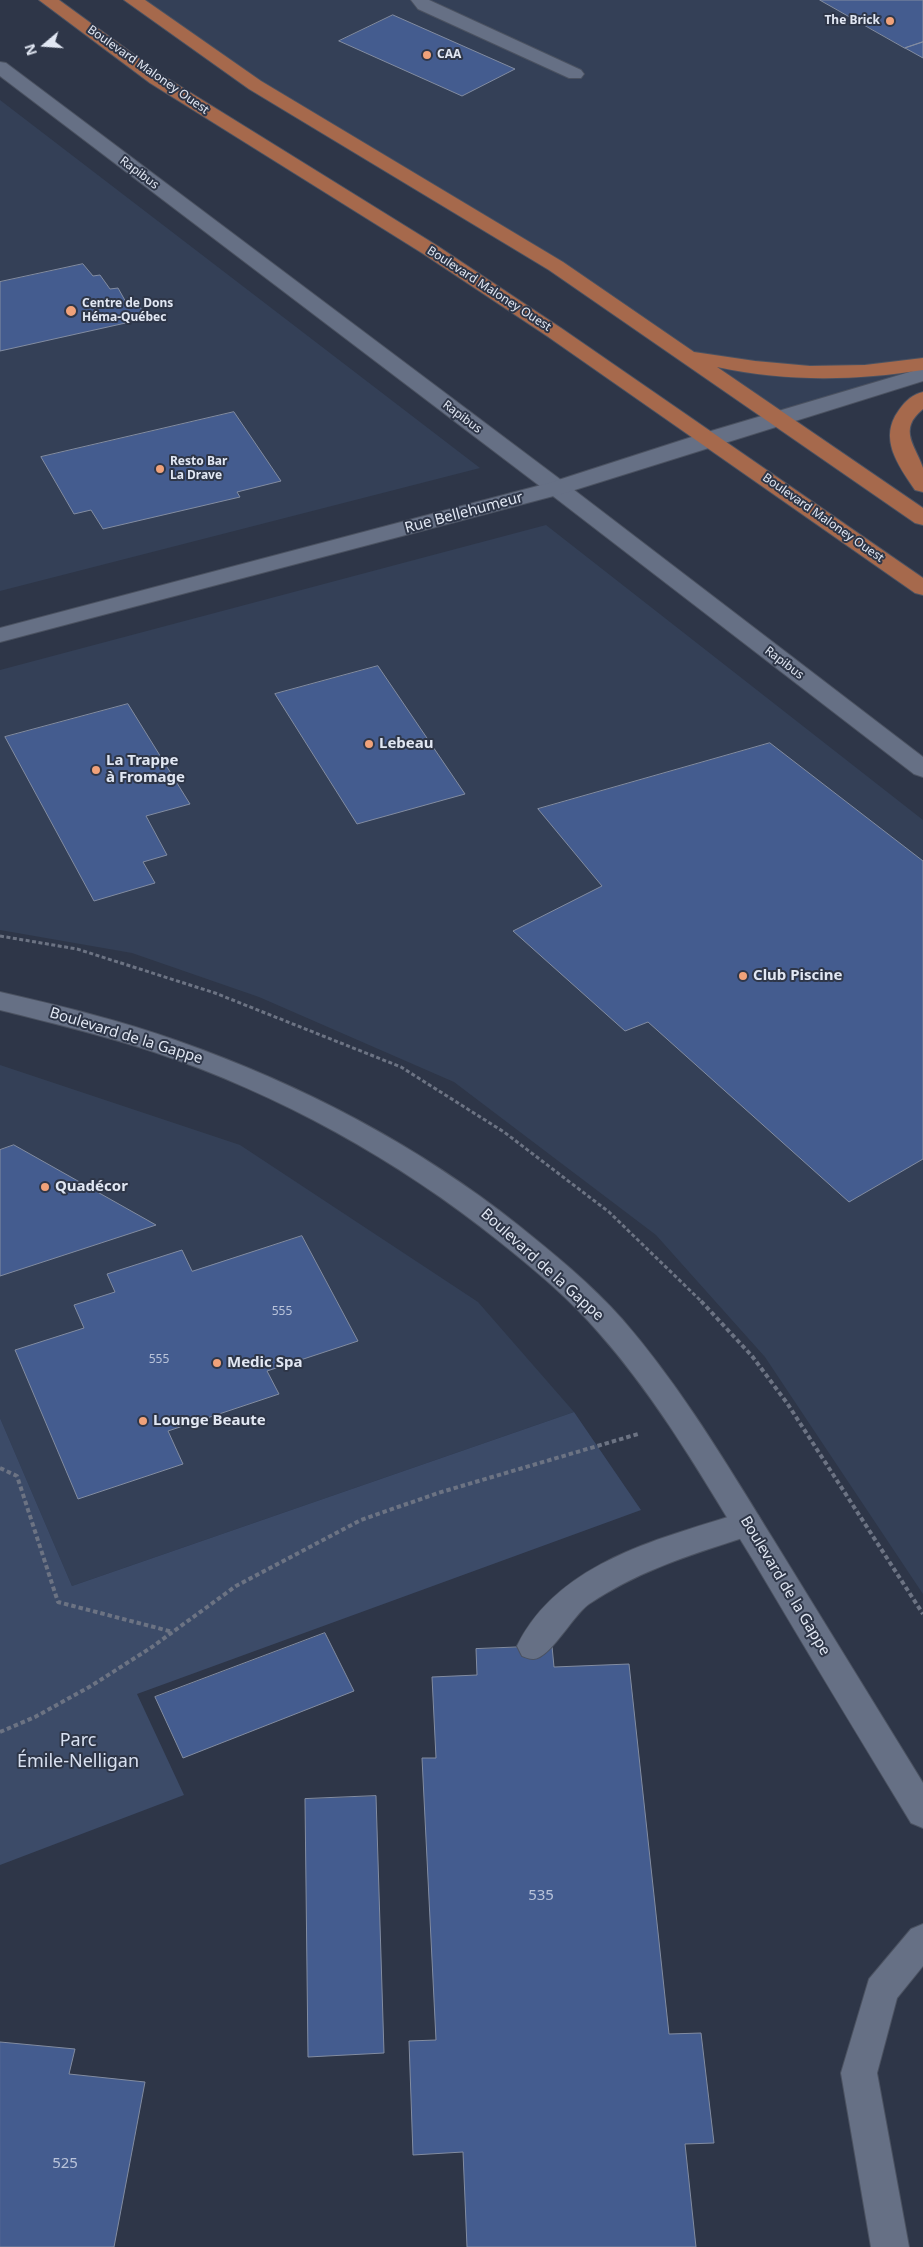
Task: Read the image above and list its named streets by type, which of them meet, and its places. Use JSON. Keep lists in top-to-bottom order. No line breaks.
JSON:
{"streets":{"main road":["Boulevard Maloney Ouest"],"street":["Rapibus","Rue Bellehumeur","Boulevard de la Gappe"]},"crossings":[["Boulevard Maloney Ouest","Rue Bellehumeur"],["Rapibus","Rue Bellehumeur"]],"parks":["Parc Émile-Nelligan"],"places":["The Brick","CAA","Centre de Dons Héma-Québec","Resto Bar La Drave","Lebeau","La Trappe à Fromage","Club Piscine","Quadécor","Medic Spa","Lounge Beaute"],"house_numbers":["555","555","535","525"],"north":"left"}
